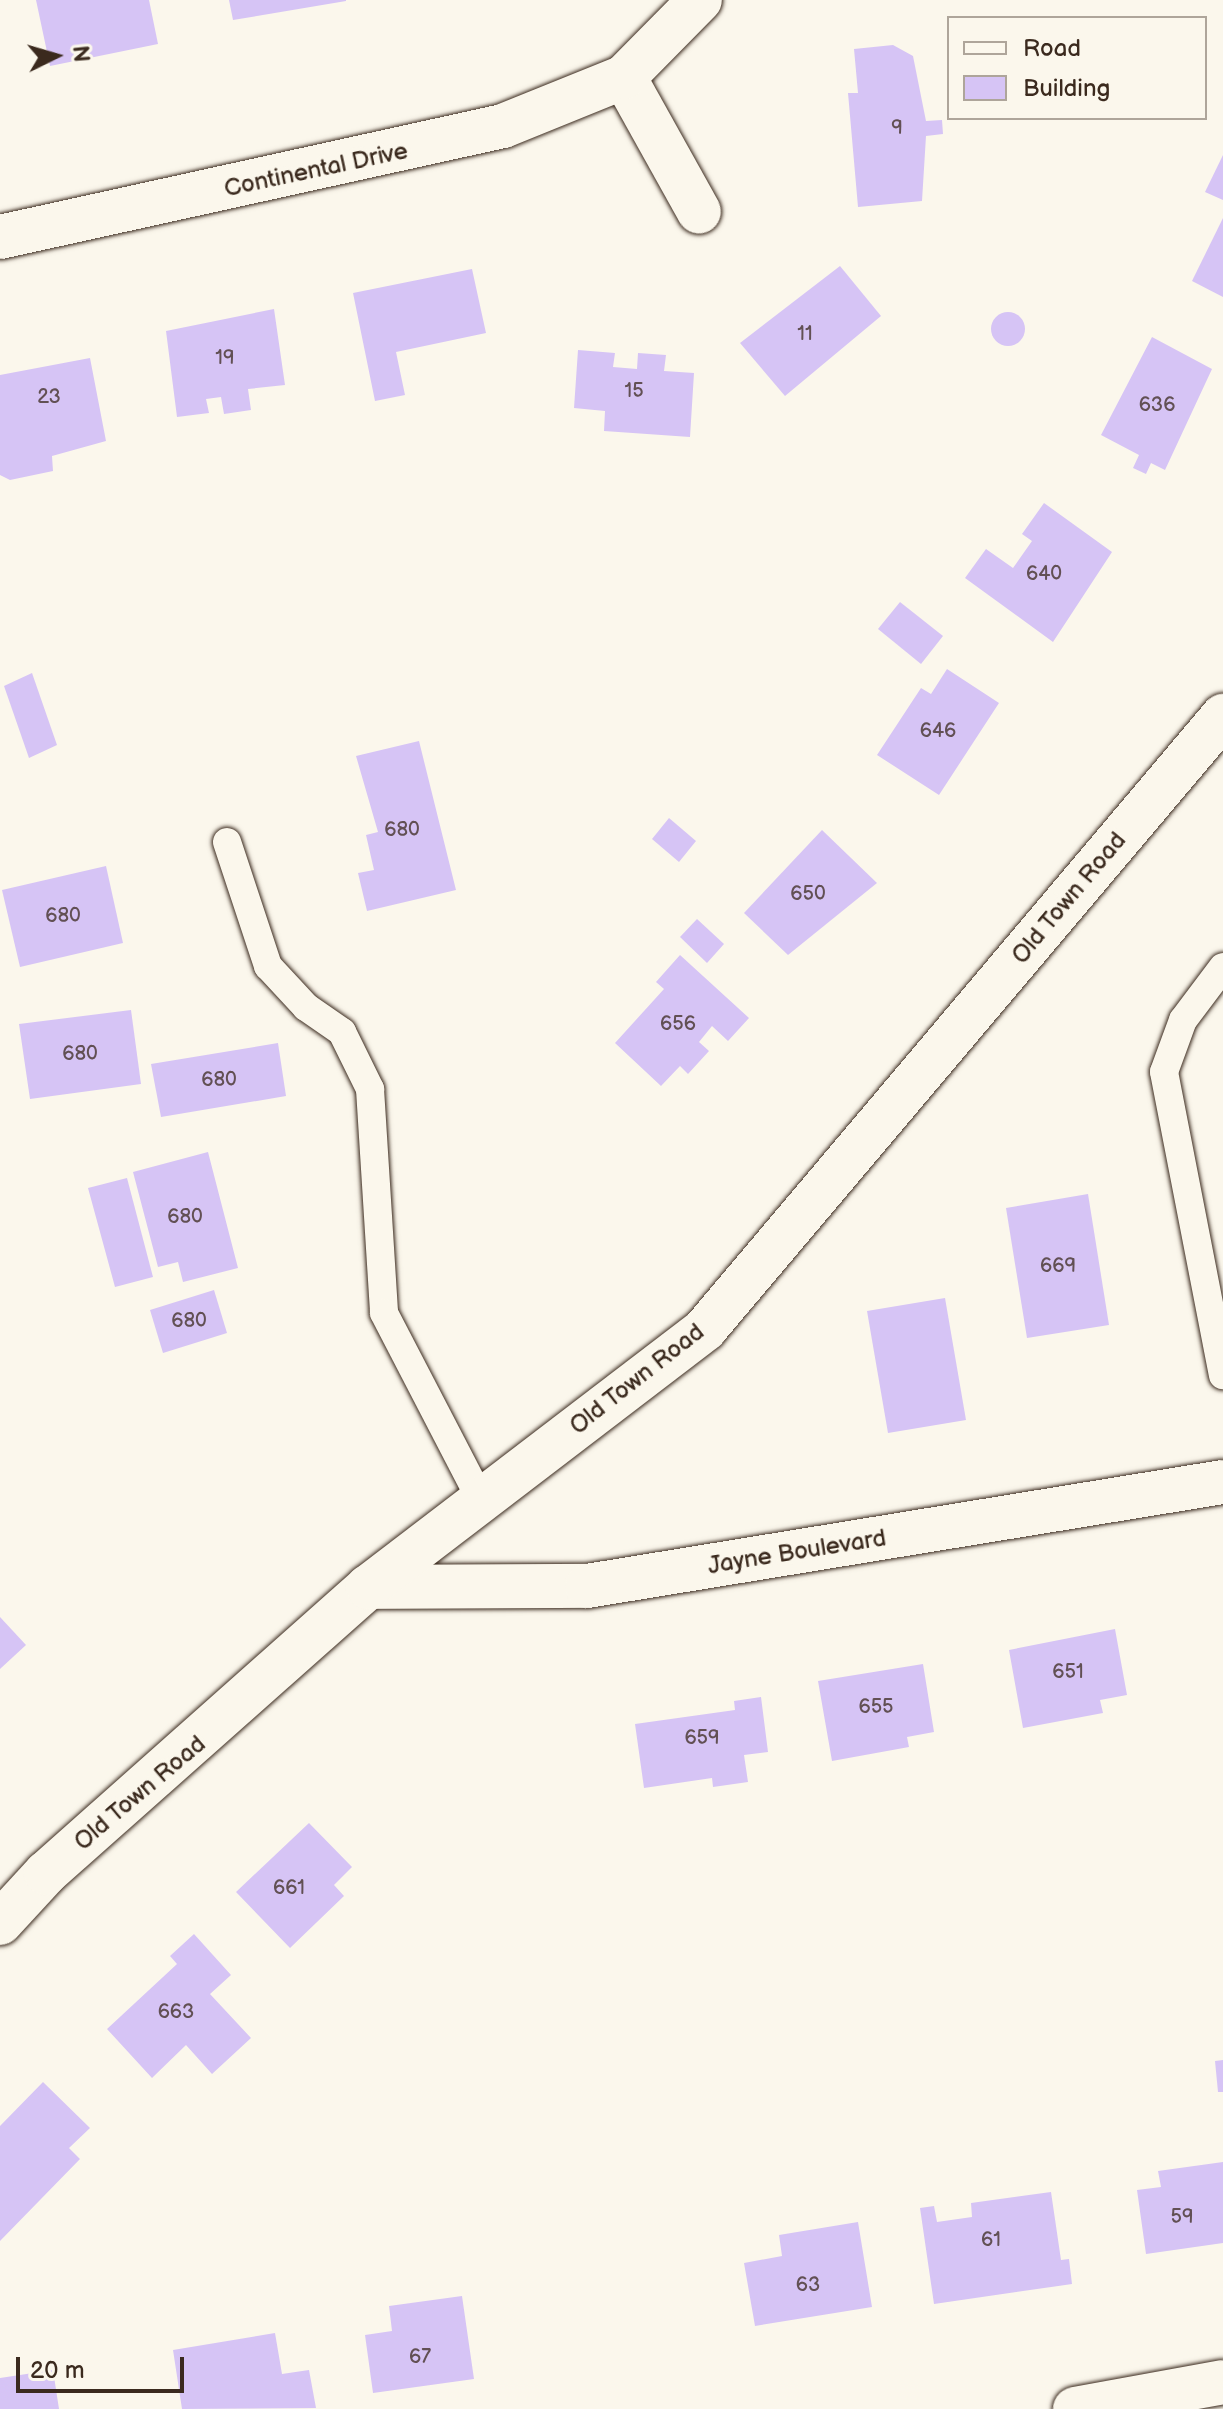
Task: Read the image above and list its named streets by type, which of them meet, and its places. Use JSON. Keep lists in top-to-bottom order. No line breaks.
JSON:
{"streets":{"street":["Continental Drive","Old Town Road","Jayne Boulevard"]},"crossings":[["Old Town Road","Jayne Boulevard"]],"house_numbers":["9","11","19","15","23","636","640","646","680","650","680","656","680","680","680","669","680","651","655","659","661","663","59","61","63","67"],"legend":["Road","Building"],"scale_bar":"20 m","north":"right"}
